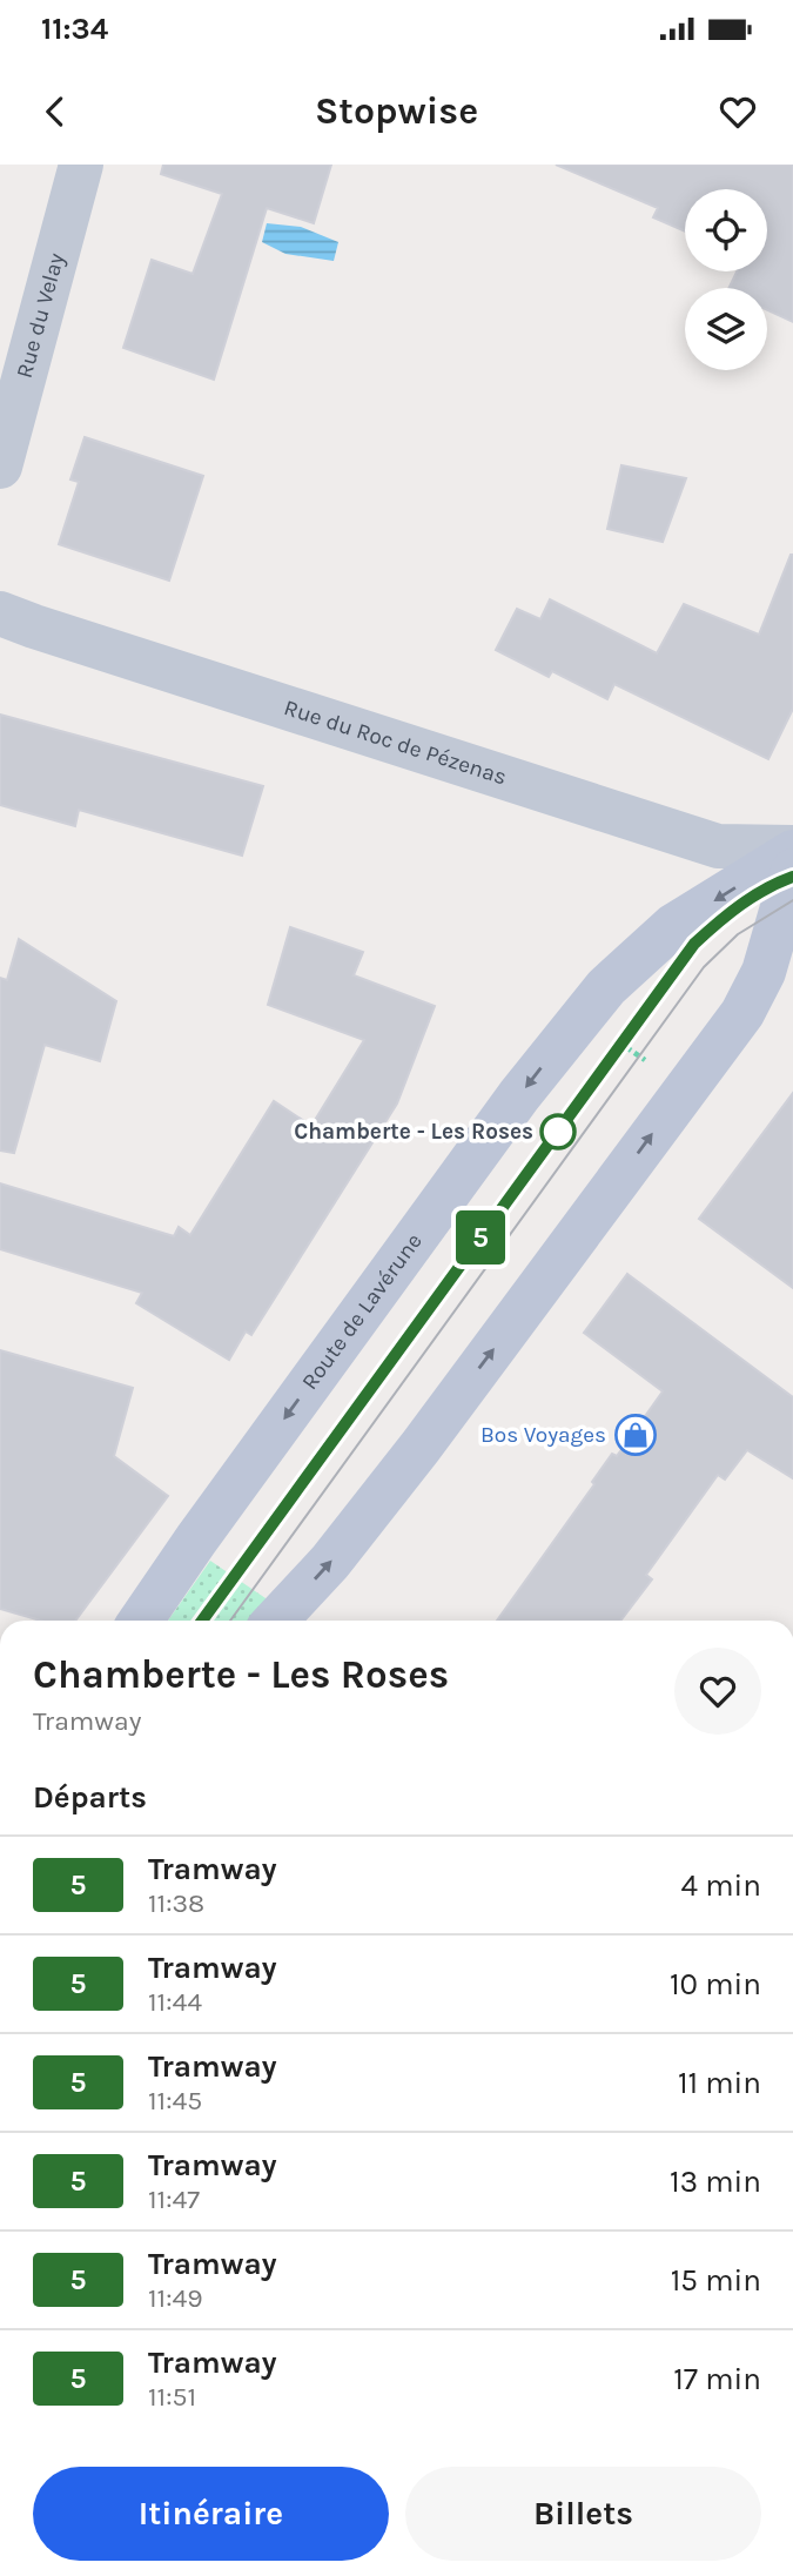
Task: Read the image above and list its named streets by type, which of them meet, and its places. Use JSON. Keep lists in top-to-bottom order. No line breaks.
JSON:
{"streets":{"street":["Rue du Velay","Rue du Roc de Pézenas","Route de Lavérune"]},"crossings":[["Rue du Roc de Pézenas","Route de Lavérune"]],"places":{"other":["Chamberte - Les Roses"],"shop":["Bos Voyages"]},"lines":["tram line 5"],"page":{"status":"11:34","header":"Stopwise","on_map":"5","heading":[["Chamberte - Les Roses","Tramway"],"Départs"],"list":[{"mark":"5","name":"Tramway","note":"11:38","value":"4 min"},{"mark":"5","name":"Tramway","note":"11:44","value":"10 min"},{"mark":"5","name":"Tramway","note":"11:45","value":"11 min"},{"mark":"5","name":"Tramway","note":"11:47","value":"13 min"},{"mark":"5","name":"Tramway","note":"11:49","value":"15 min"},{"mark":"5","name":"Tramway","note":"11:51","value":"17 min"}],"buttons":["Itinéraire","Billets"]}}
